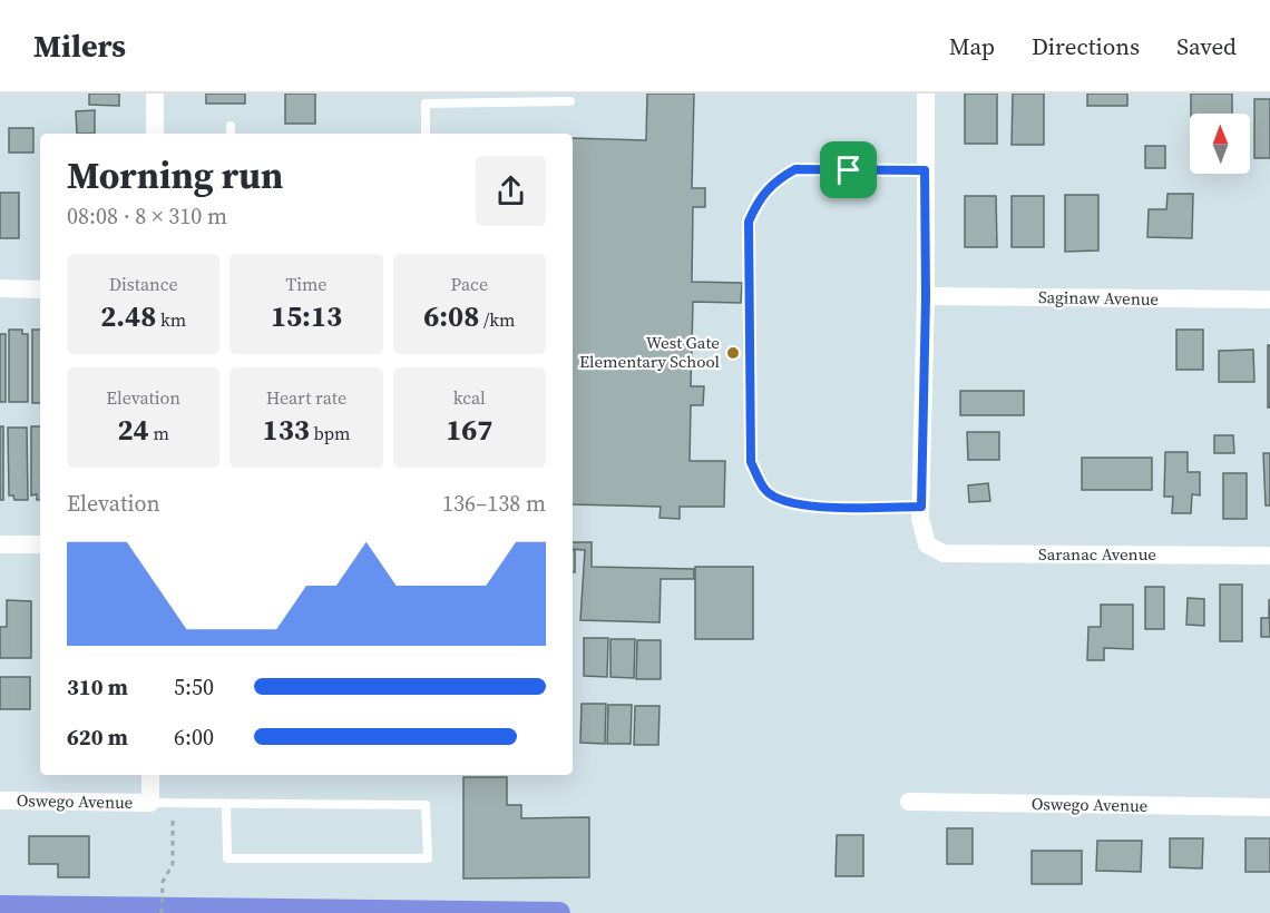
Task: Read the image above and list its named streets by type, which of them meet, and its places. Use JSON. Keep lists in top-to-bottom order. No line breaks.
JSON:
{"streets":{"street":["Saginaw Avenue","Saranac Avenue","Oswego Avenue"]},"places":["West Gate Elementary School"],"north":"top","page":{"header":"Milers","nav":["Map","Directions","Saved"],"heading":["Morning run","08:08 · 8 × 310 m"],"stats":[["Distance","2.48 km"],["Time","15:13"],["Pace","6:08 /km"],["Elevation","24 m"],["Heart rate","133 bpm"],["kcal","167"]],"chart":["Elevation","136–138 m"],"list":[{"name":"310 m","note":"5:50"},{"name":"620 m","note":"6:00"}]}}
